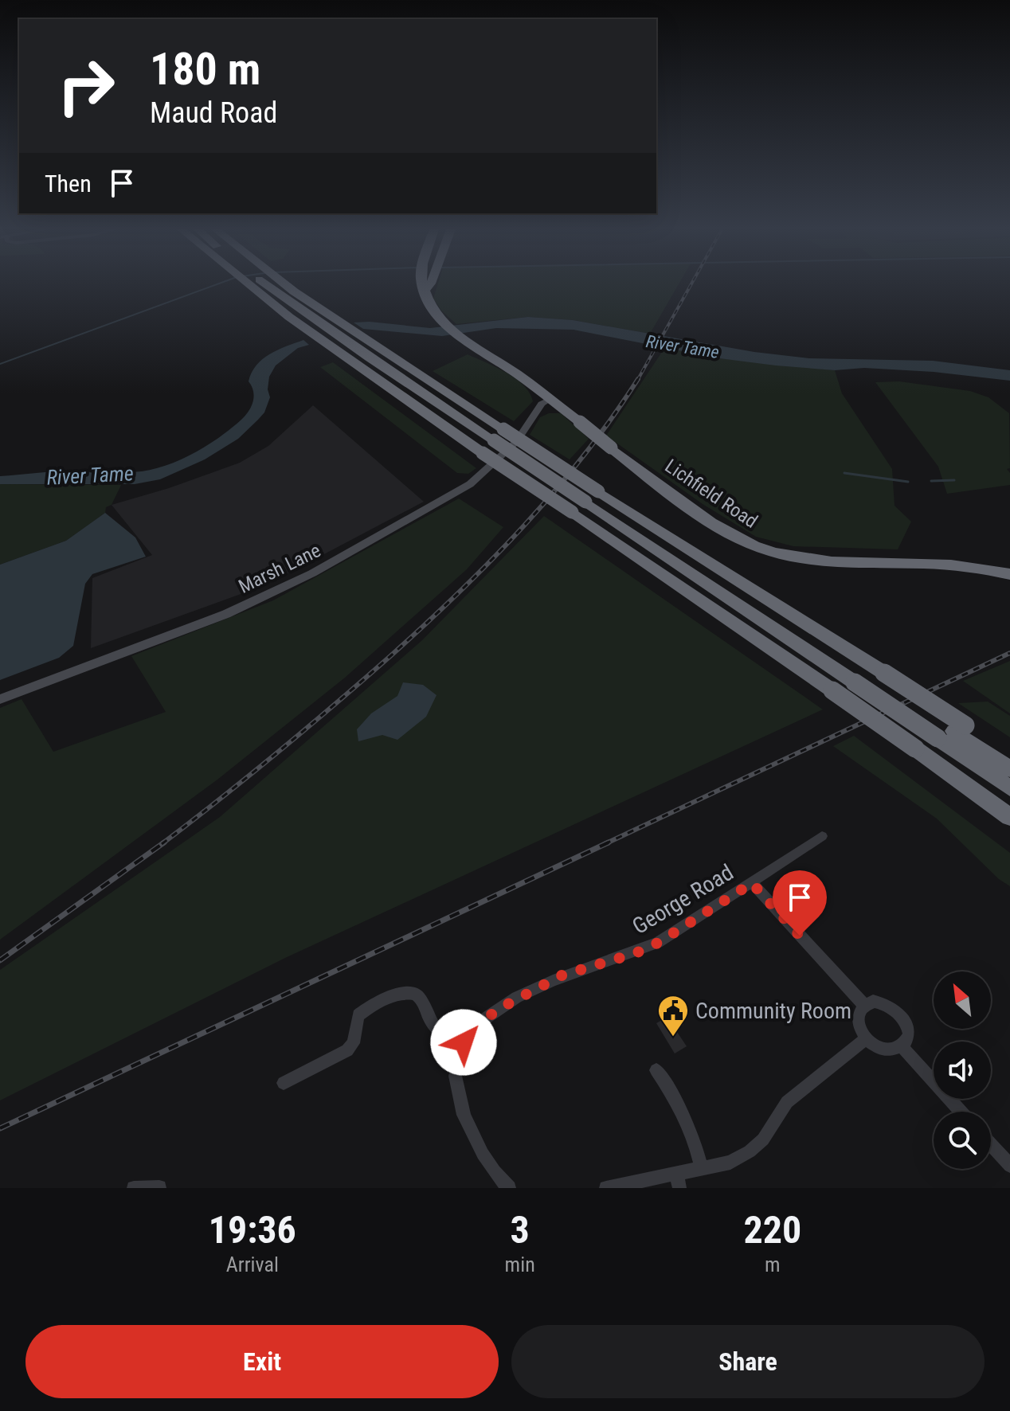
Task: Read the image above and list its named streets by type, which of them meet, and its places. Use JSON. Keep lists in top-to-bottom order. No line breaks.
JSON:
{"streets":{"highway":["Lichfield Road"],"main road":["Marsh Lane"],"street":["George Road"]},"crossings":[["Lichfield Road","Marsh Lane"]],"water":["River Tame"],"places":{"public building":["Community Room"]},"north":"top left","page":{"turn":["180 m","Maud Road"],"then":"Then","eta":["19:36","Arrival","3","min","220","m"],"buttons":["Exit","Share"]}}
